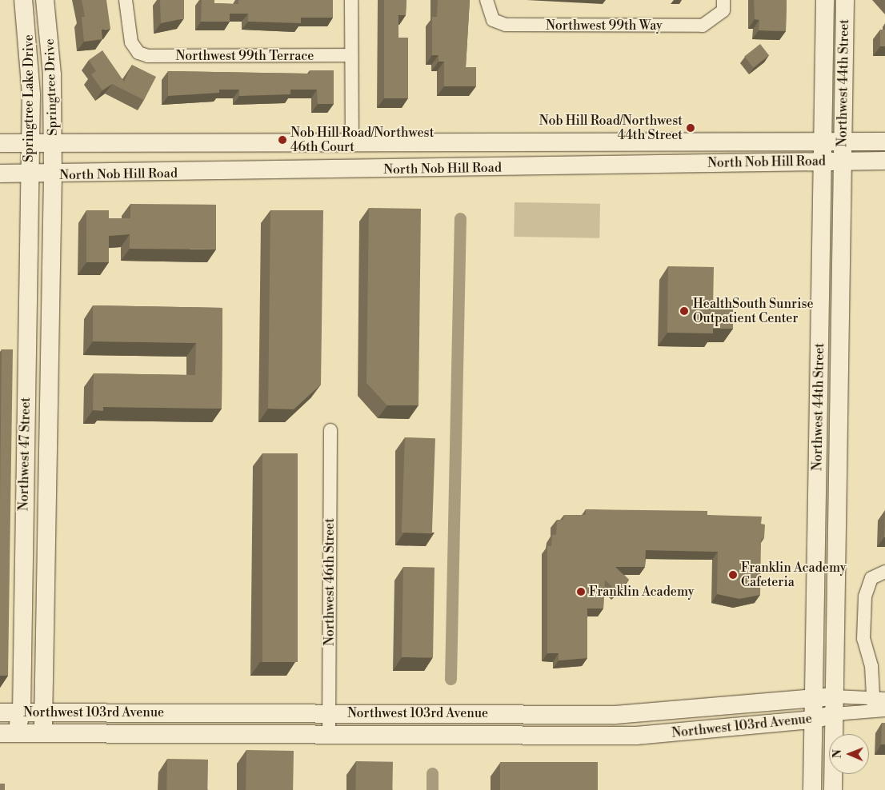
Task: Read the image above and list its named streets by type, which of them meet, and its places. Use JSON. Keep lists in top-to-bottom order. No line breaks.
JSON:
{"streets":{"street":["Northwest 99th Way","Northwest 99th Terrace","Northwest 44th Street","Springtree Drive","Springtree Lake Drive","North Nob Hill Road","Northwest 47 Street","Northwest 46th Street","Northwest 103rd Avenue"]},"crossings":[["Northwest 44th Street","North Nob Hill Road"],["Northwest 44th Street","Northwest 103rd Avenue"],["Springtree Drive","North Nob Hill Road"],["Springtree Drive","Northwest 47 Street"],["Springtree Lake Drive","North Nob Hill Road"],["Springtree Lake Drive","Northwest 47 Street"],["North Nob Hill Road","Northwest 47 Street"],["Northwest 47 Street","Northwest 103rd Avenue"],["Northwest 46th Street","Northwest 103rd Avenue"]],"places":["Nob Hill Road/Northwest 44th Street","Nob Hill Road/Northwest 46th Court","HealthSouth Sunrise Outpatient Center","Franklin Academy Cafeteria","Franklin Academy"],"north":"left"}
